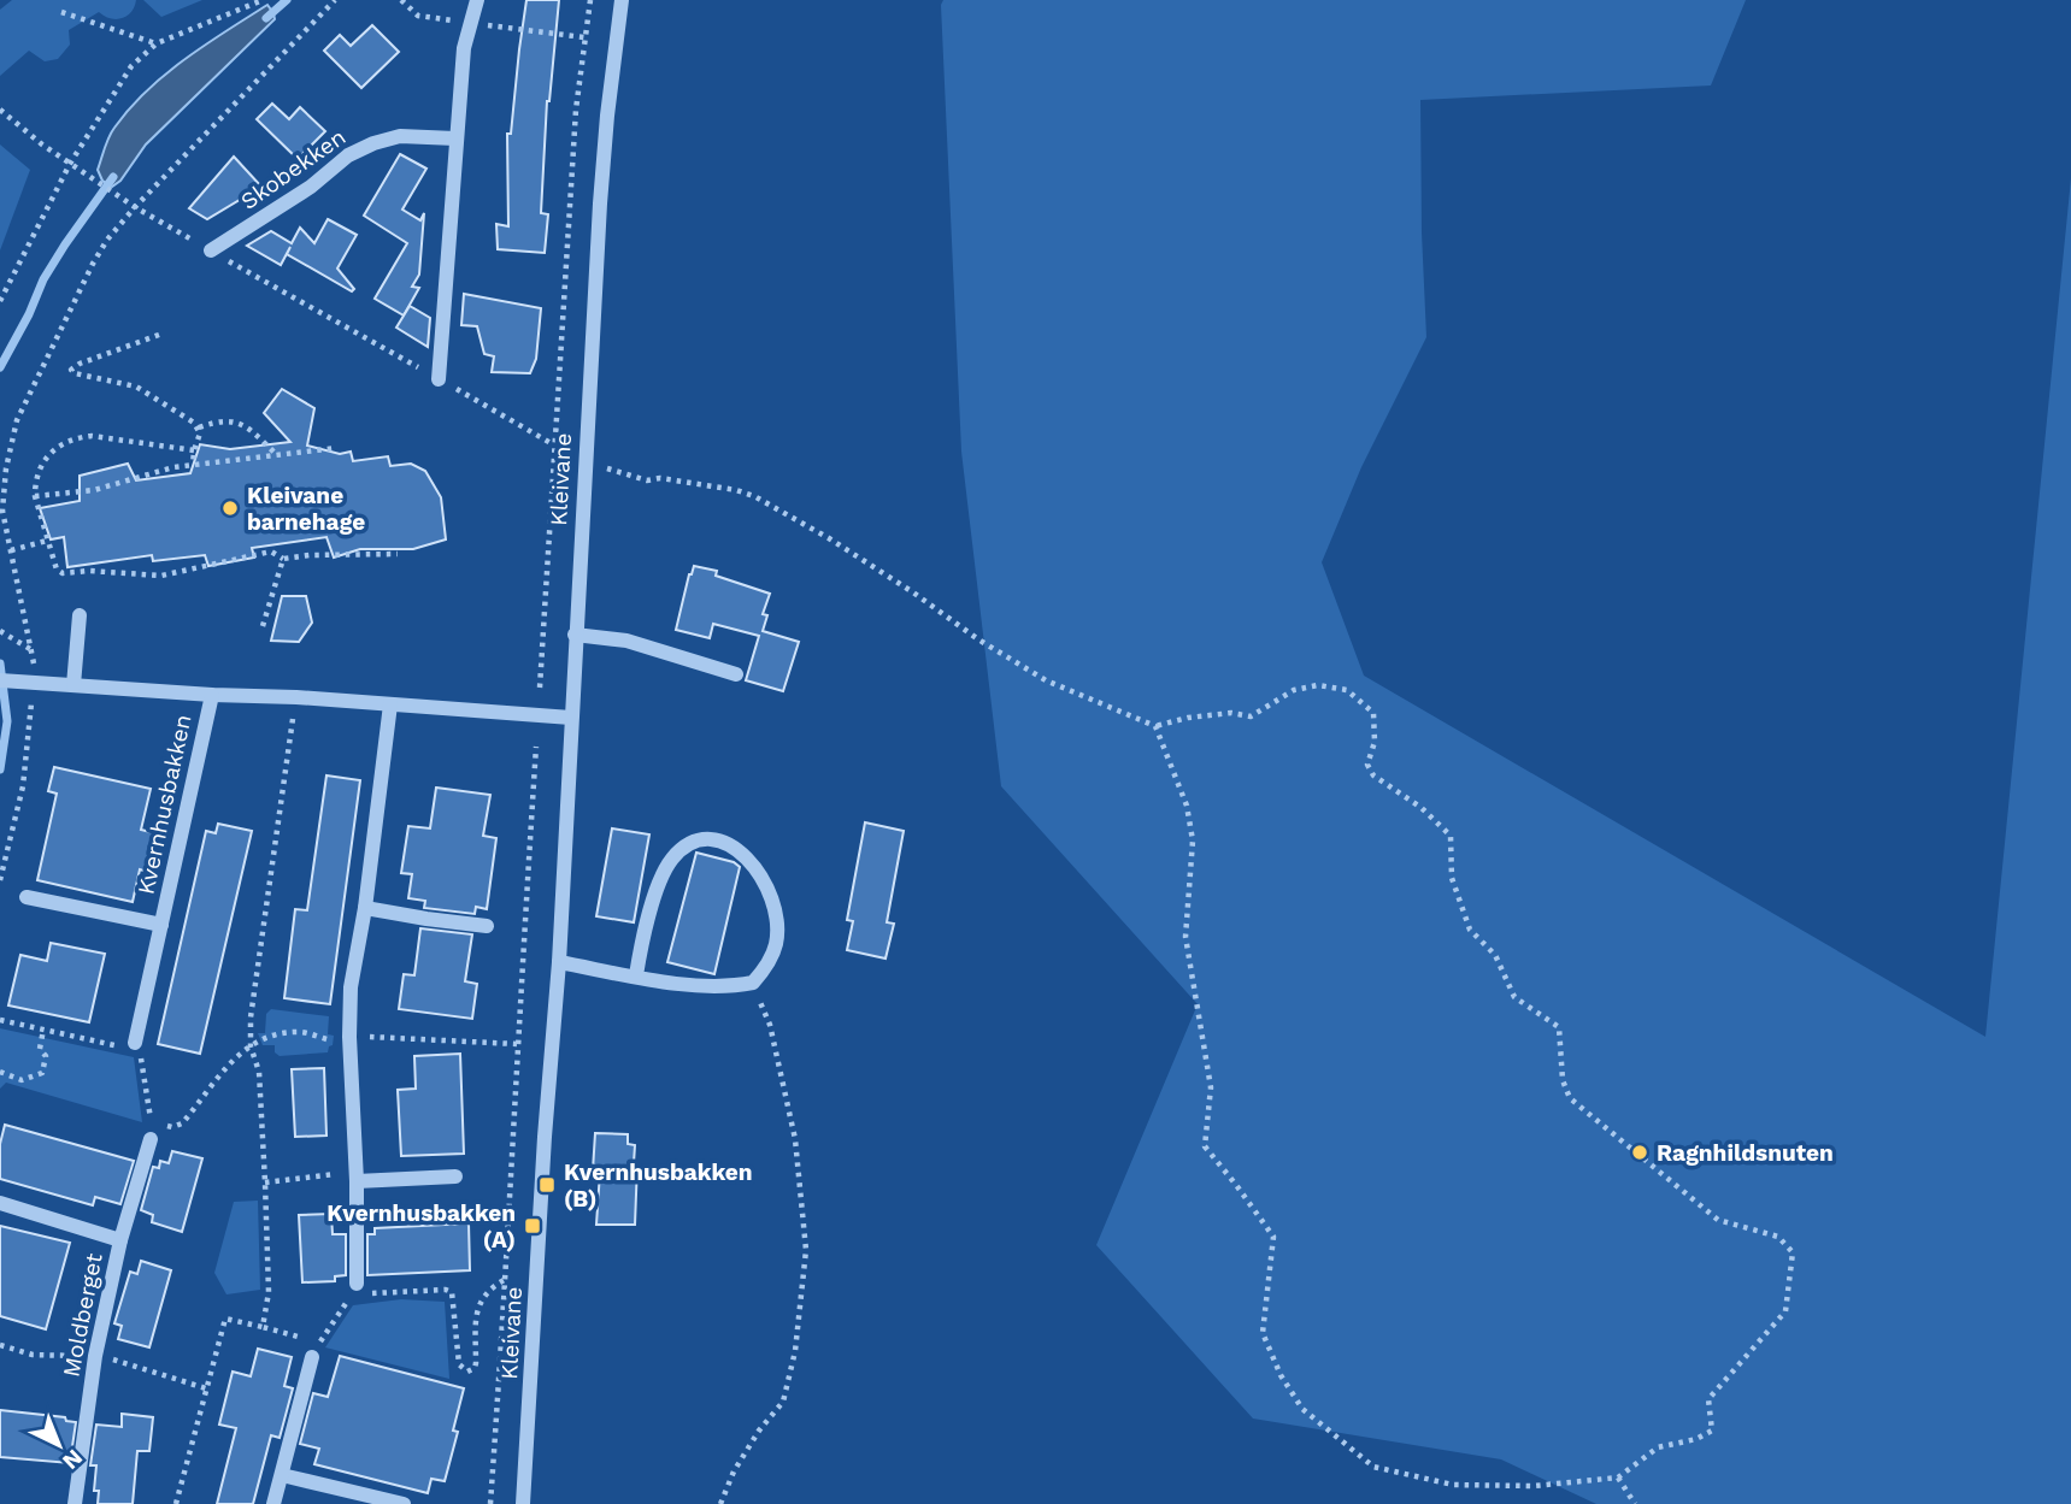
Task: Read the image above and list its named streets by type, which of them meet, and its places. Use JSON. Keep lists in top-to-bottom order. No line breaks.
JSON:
{"streets":{"street":["Skobekken","Kleivane","Kvernhusbakken","Moldberget"]},"crossings":[["Kleivane","Kvernhusbakken"]],"places":{"other":["Kleivane barnehage","Ragnhildsnuten"],"transit":["Kvernhusbakken (B)","Kvernhusbakken (A)"]},"north":"bottom right"}
